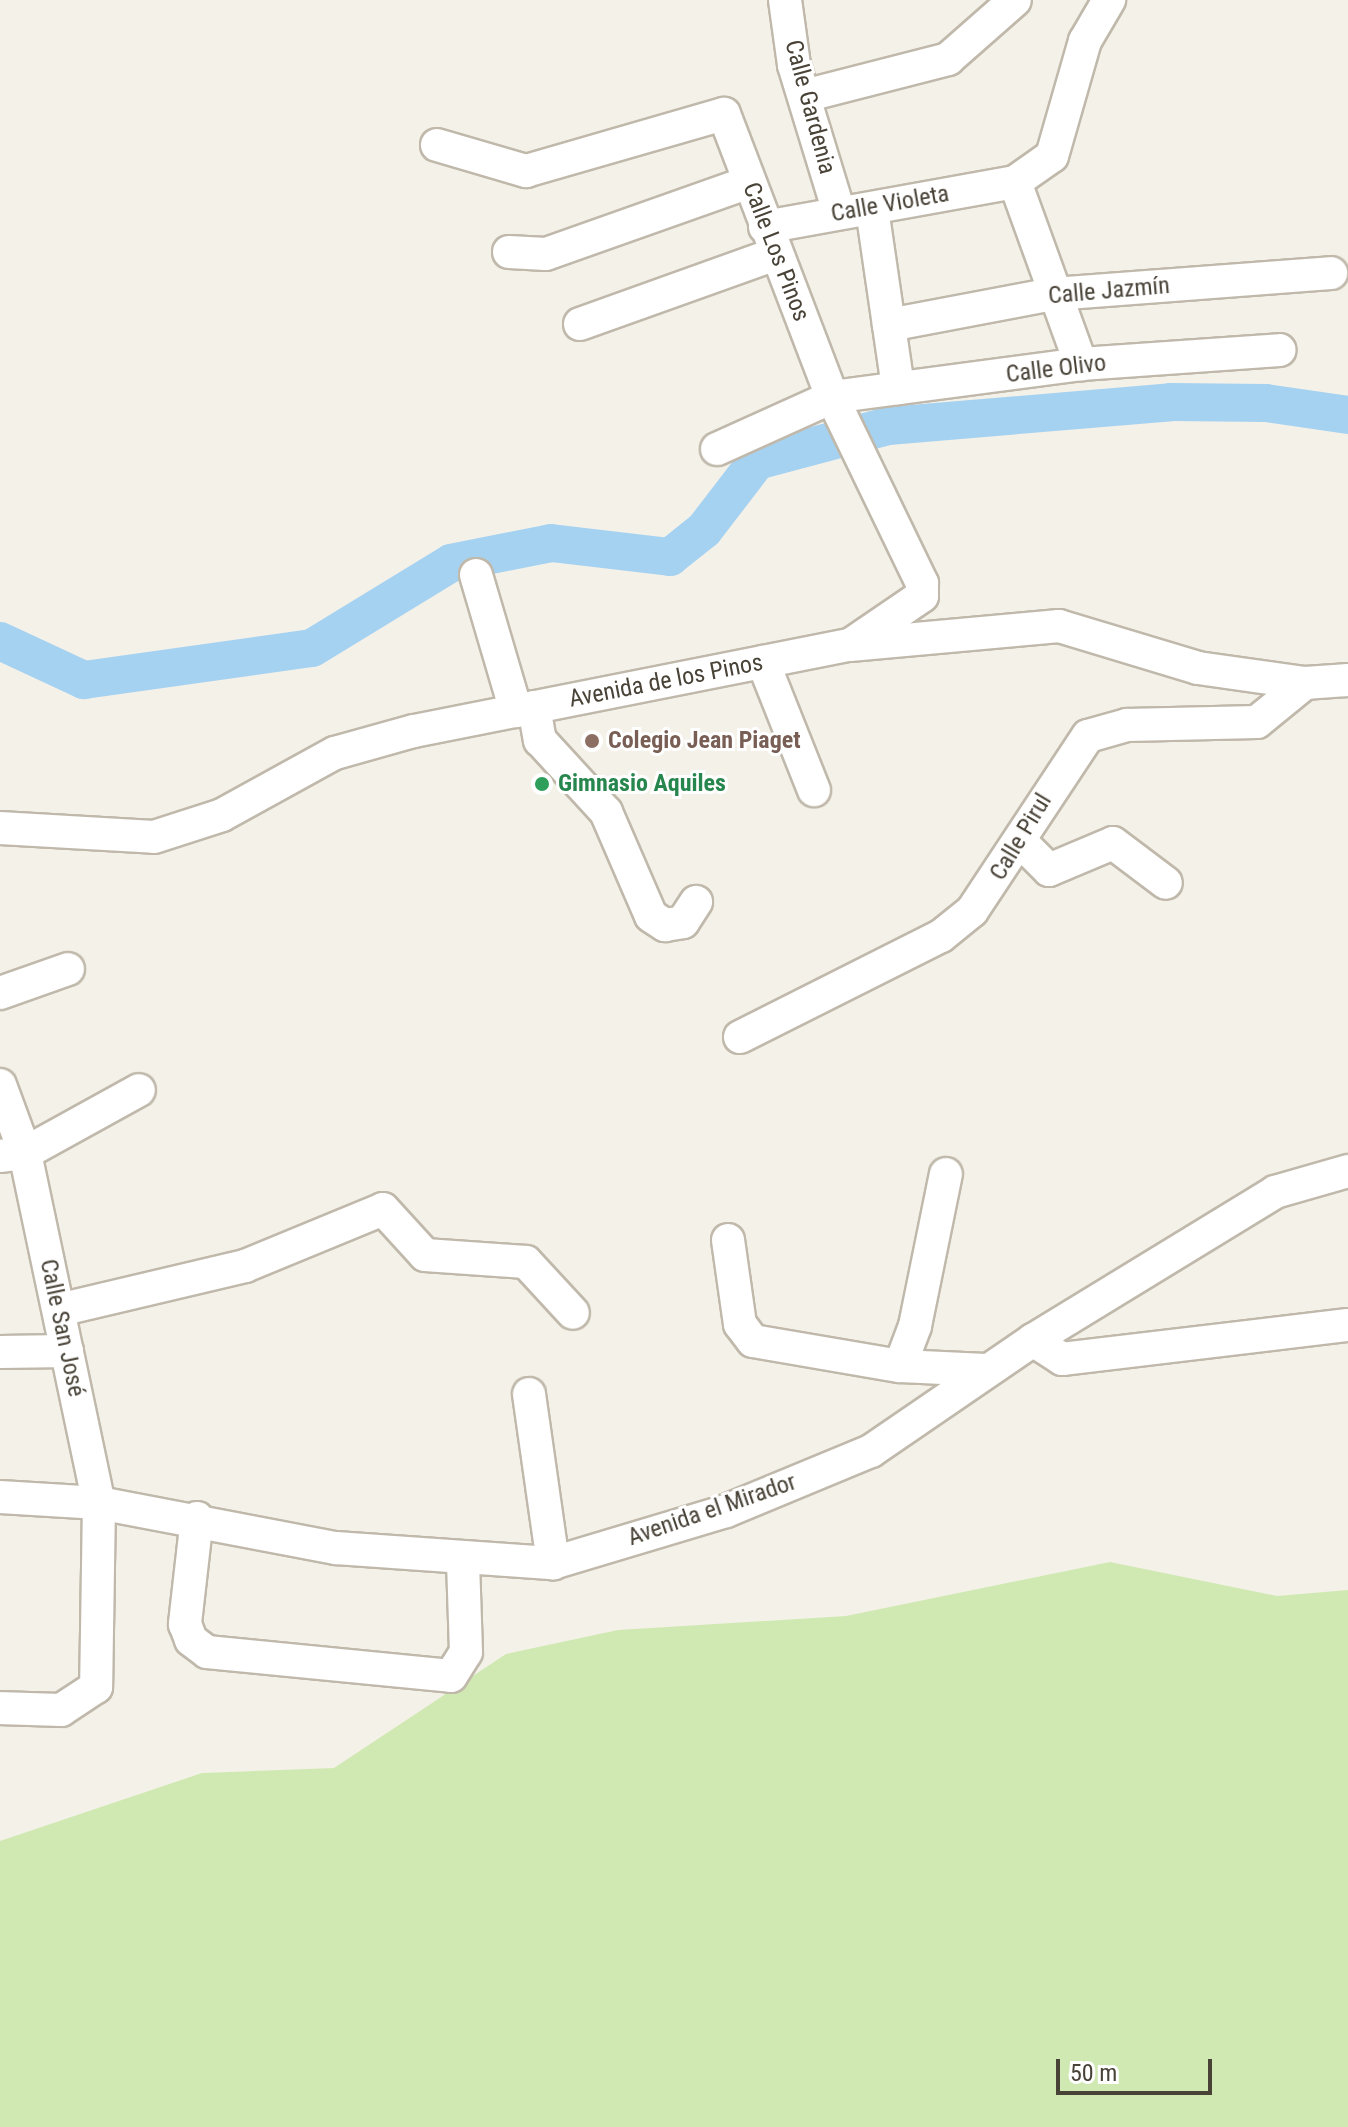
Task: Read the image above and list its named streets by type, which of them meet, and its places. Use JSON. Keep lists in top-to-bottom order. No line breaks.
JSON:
{"streets":{"street":["Calle Gardenia","Calle Violeta","Calle Los Pinos","Calle Jazmín","Calle Olivo","Avenida de los Pinos","Calle Pirul","Calle San José","Avenida el Mirador"]},"crossings":[["Calle Gardenia","Calle Violeta"],["Calle Violeta","Calle Los Pinos"],["Calle Los Pinos","Calle Olivo"],["Calle Los Pinos","Avenida de los Pinos"],["Avenida de los Pinos","Calle Pirul"],["Calle San José","Avenida el Mirador"]],"places":["Colegio Jean Piaget","Gimnasio Aquiles"],"scale_bar":"50 m"}
